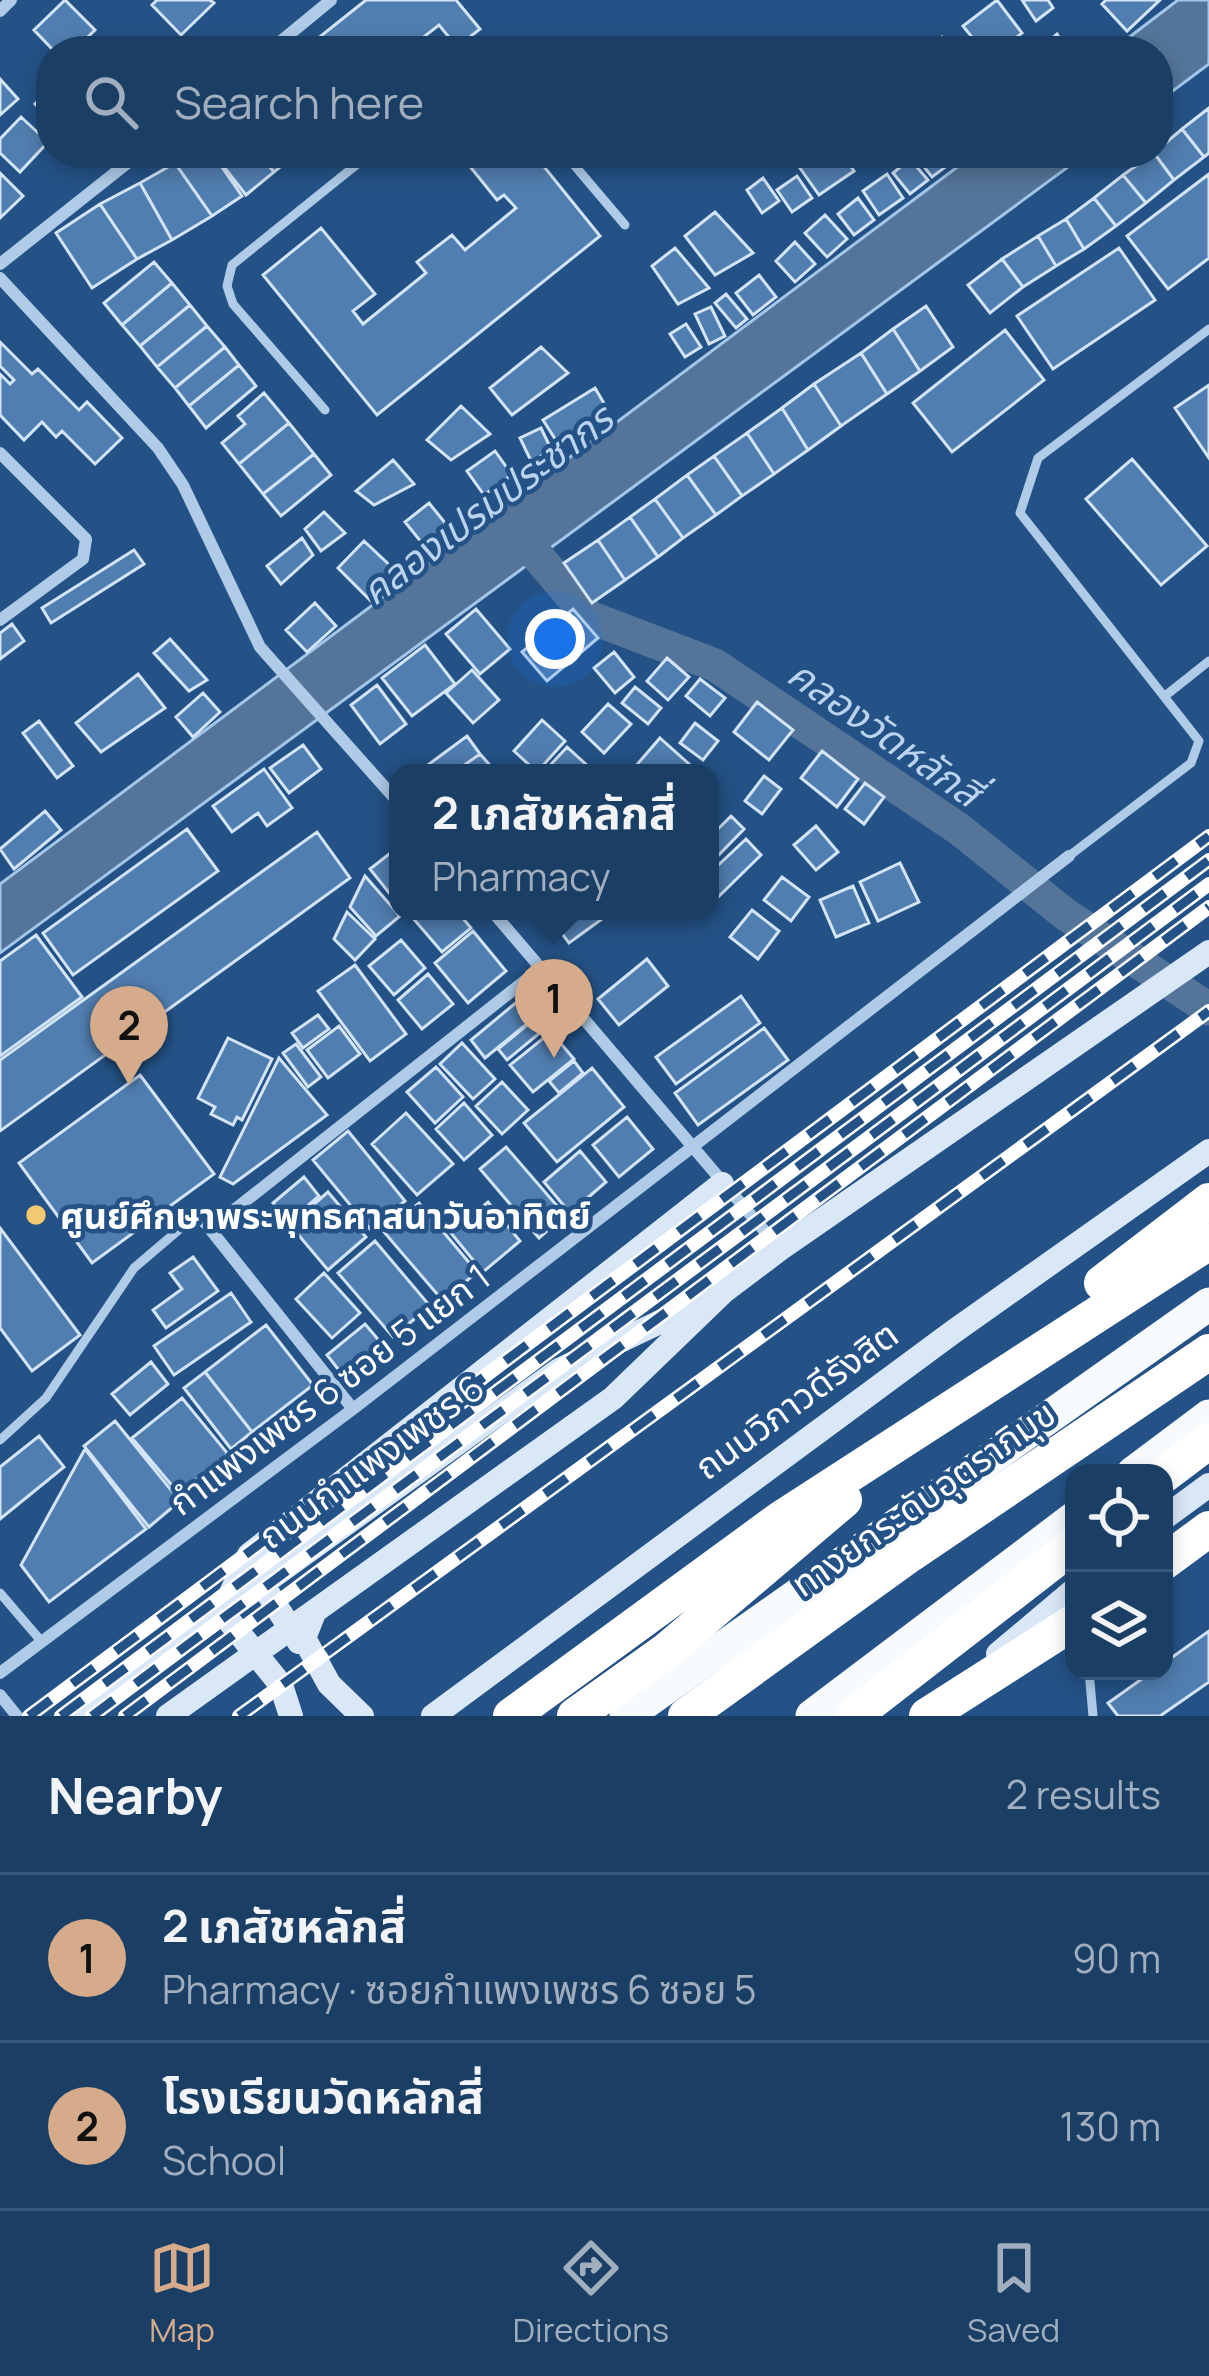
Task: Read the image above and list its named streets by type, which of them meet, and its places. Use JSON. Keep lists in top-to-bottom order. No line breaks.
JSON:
{"streets":{"highway":["ทางยกระดับอุตราภิมุข"],"main road":["ถนนวิภาวดีรังสิต","ถนนกำแพงเพชร 6"],"street":["กำแพงเพชร 6 ซอย 5 แยก 1"]},"water":["คลองเปรมประชากร","คลองวัดหลักสี่"],"places":["ศูนย์ศึกษาพระพุทธศาสนาวันอาทิตย์"],"page":{"search":"Search here","popup":["2 เภสัชหลักสี่","Pharmacy"],"pins":["1","2"],"heading":["Nearby","2 results"],"list":[{"mark":"1","name":"2 เภสัชหลักสี่","note":"Pharmacy · ซอยกำแพงเพชร 6 ซอย 5","value":"90 m"},{"mark":"2","name":"โรงเรียนวัดหลักสี่","note":"School","value":"130 m"}],"nav":["Map","Directions","Saved"]}}
